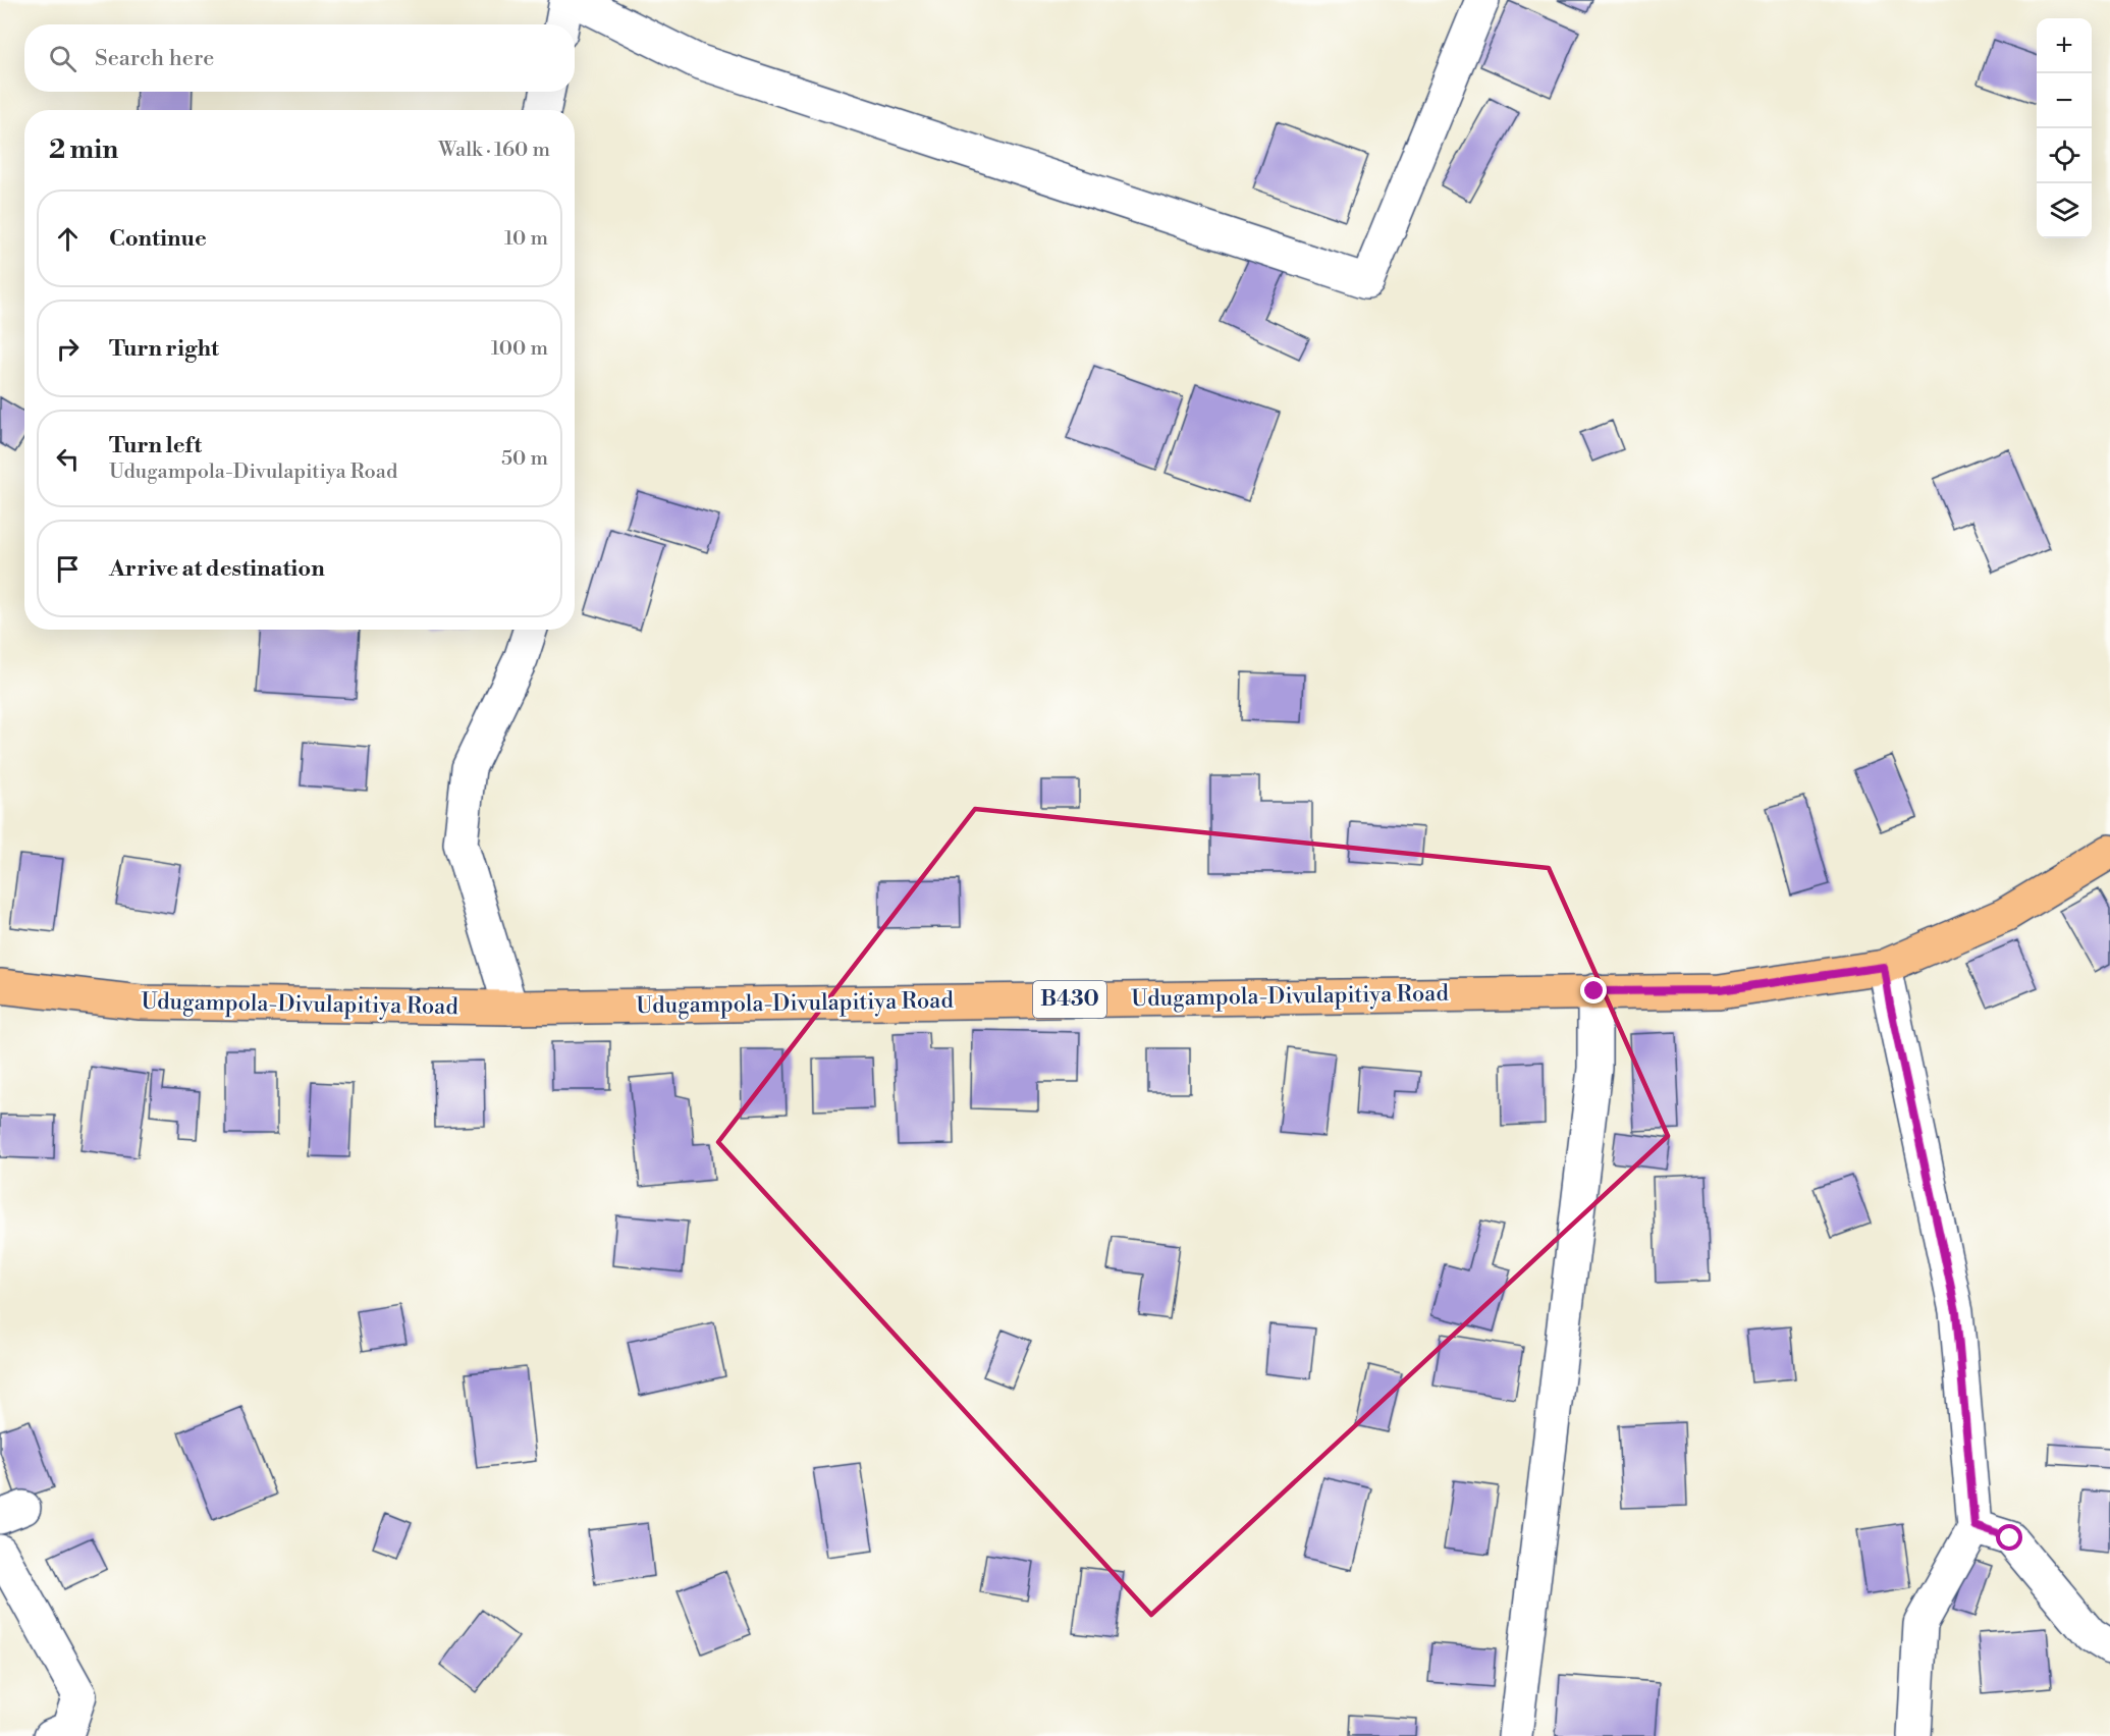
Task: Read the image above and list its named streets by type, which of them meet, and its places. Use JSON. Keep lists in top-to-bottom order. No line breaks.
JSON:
{"streets":{"main road":["Udugampola-Divulapitiya Road","B430"]},"page":{"map_buttons":["+","−"],"search":"Search here","heading":["2 min","Walk · 160 m"],"list":[["Continue","10 m"],["Turn right","100 m"],["Turn left","Udugampola-Divulapitiya Road","50 m"],"Arrive at destination"]}}
